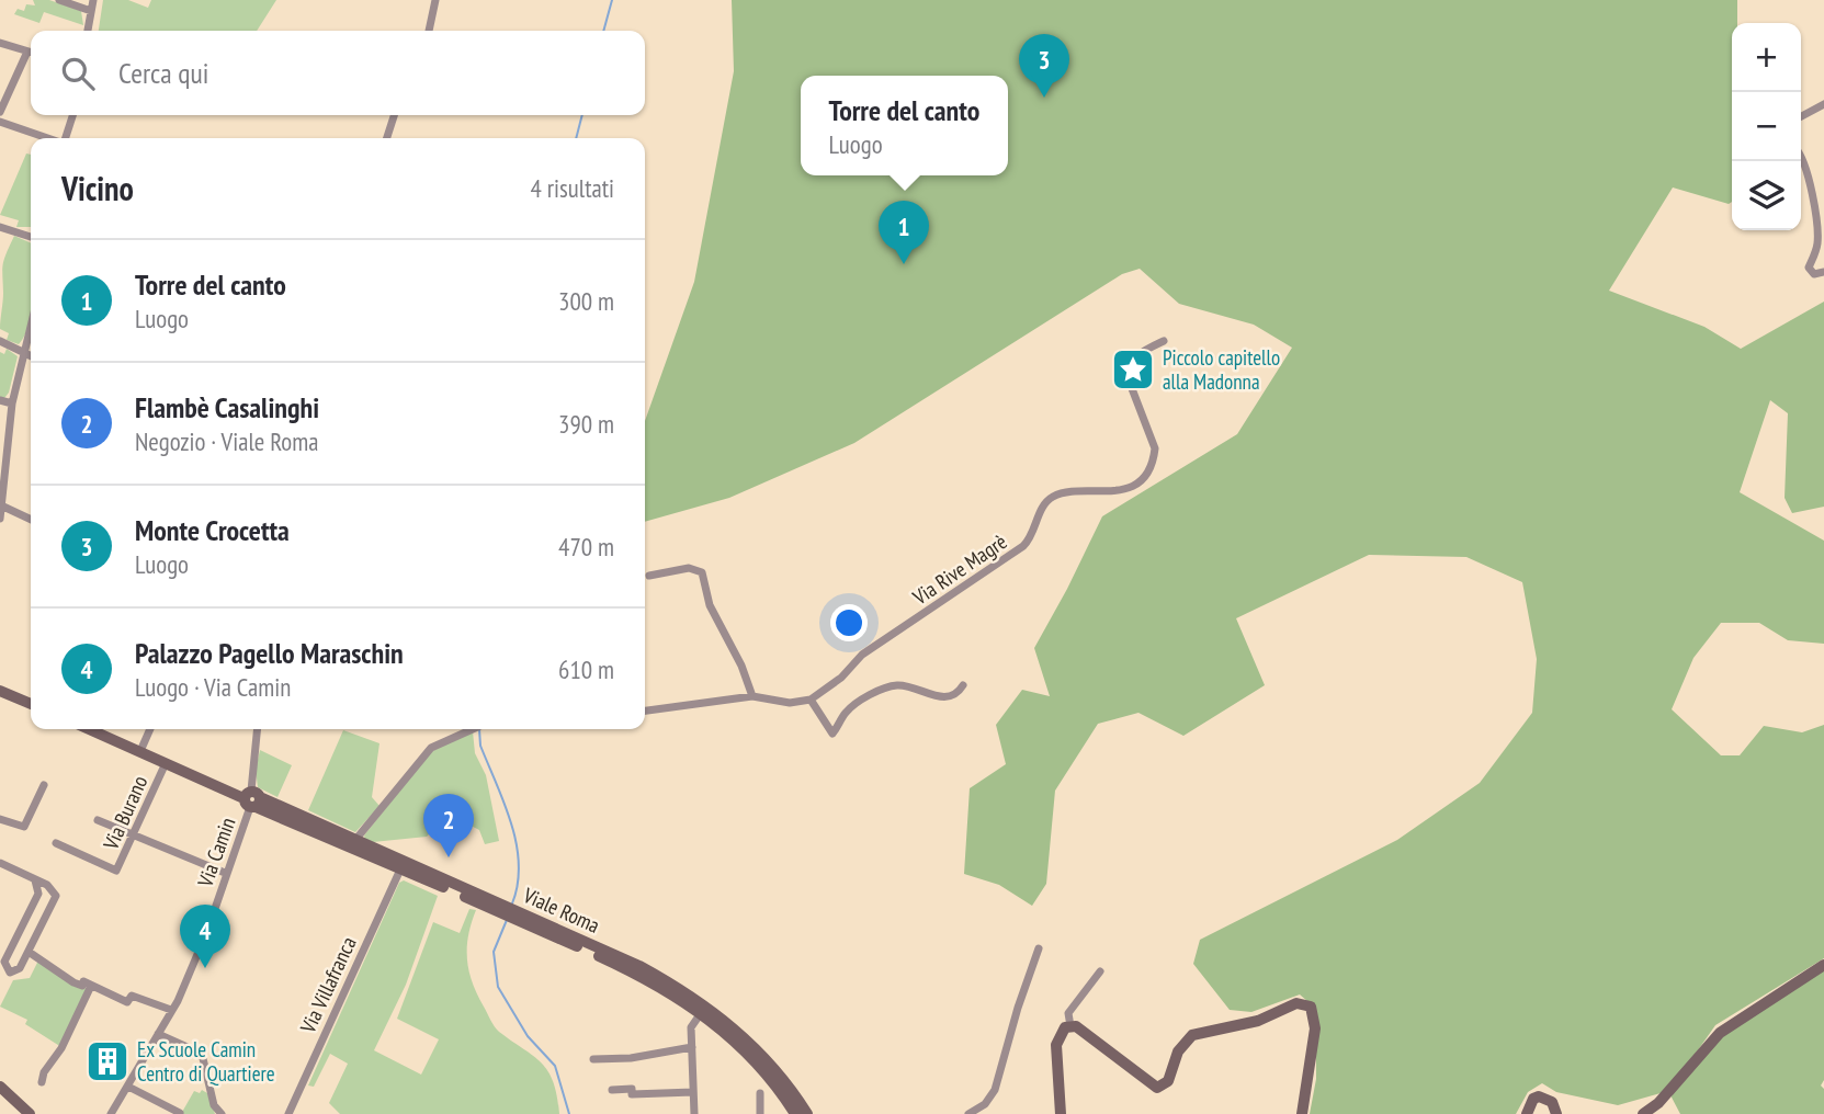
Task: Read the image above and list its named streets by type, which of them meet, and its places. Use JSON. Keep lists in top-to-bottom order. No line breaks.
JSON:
{"streets":{"main road":["Viale Roma"],"street":["Via Rive Magrè","Via Burano","Via Camin","Via Villafranca"]},"crossings":[["Via Burano","Viale Roma"],["Via Camin","Viale Roma"],["Viale Roma","Via Villafranca"]],"places":{"place":["Piccolo capitello alla Madonna"],"building":["Ex Scuole Camin Centro di Quartiere"]},"page":{"map_buttons":["+","−"],"search":"Cerca qui","pins":["3","1","2","4"],"popup":["Torre del canto","Luogo"],"heading":["Vicino","4 risultati"],"list":[{"mark":"1","name":"Torre del canto","note":"Luogo","value":"300 m"},{"mark":"2","name":"Flambè Casalinghi","note":"Negozio · Viale Roma","value":"390 m"},{"mark":"3","name":"Monte Crocetta","note":"Luogo","value":"470 m"},{"mark":"4","name":"Palazzo Pagello Maraschin","note":"Luogo · Via Camin","value":"610 m"}]}}
